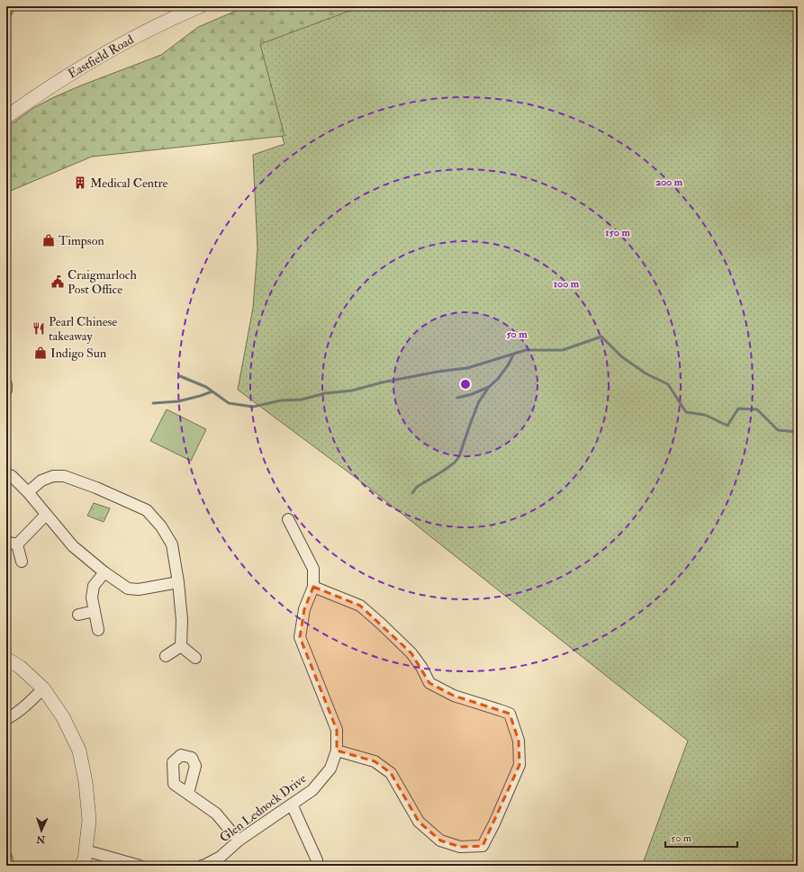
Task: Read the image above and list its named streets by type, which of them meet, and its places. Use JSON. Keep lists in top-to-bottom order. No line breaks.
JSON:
{"streets":{"street":["Eastfield Road","Glen Lednock Drive"]},"places":{"building":["Medical Centre"],"shop":["Timpson","Indigo Sun"],"public building":["Craigmarloch Post Office"],"restaurant":["Pearl Chinese takeaway"]},"scale_bar":"50 m","north":"bottom","rings":["200 m","150 m","100 m","50 m"]}
